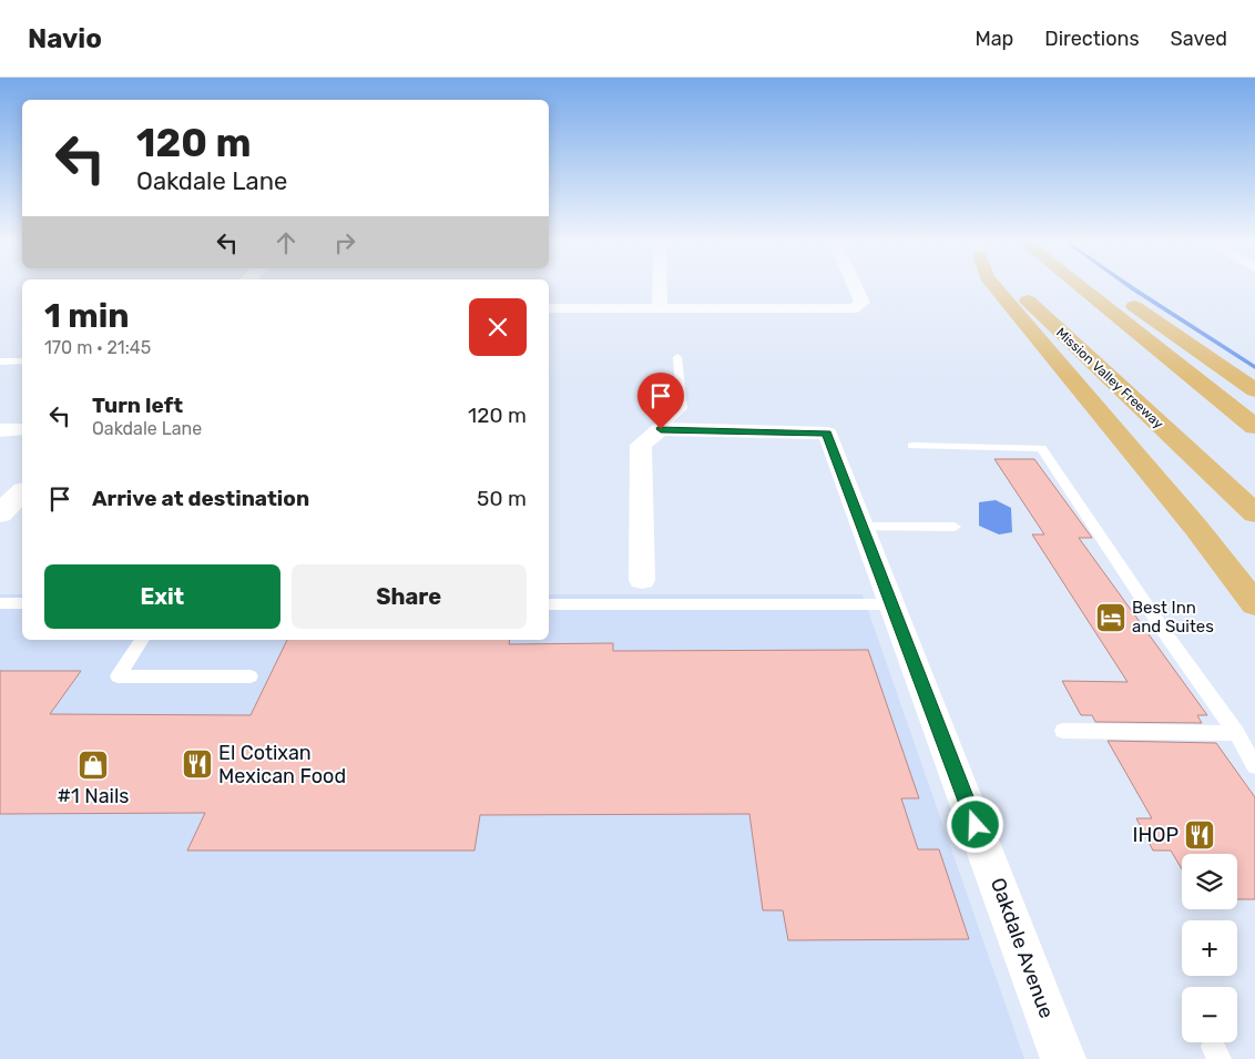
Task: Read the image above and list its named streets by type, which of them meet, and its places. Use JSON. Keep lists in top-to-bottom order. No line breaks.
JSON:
{"streets":{"highway":["Mission Valley Freeway"],"street":["Oakdale Avenue"]},"places":{"hotel":["Best Inn and Suites"],"restaurant":["El Cotixan Mexican Food","IHOP"],"shop":["#1 Nails"]},"page":{"header":"Navio","nav":["Map","Directions","Saved"],"turn":["120 m","Oakdale Lane"],"heading":["1 min","170 m · 21:45"],"list":[{"name":"Turn left","note":"Oakdale Lane","value":"120 m"},{"name":"Arrive at destination","value":"50 m"}],"buttons":["Exit","Share"],"map_buttons":["+","−"]}}
